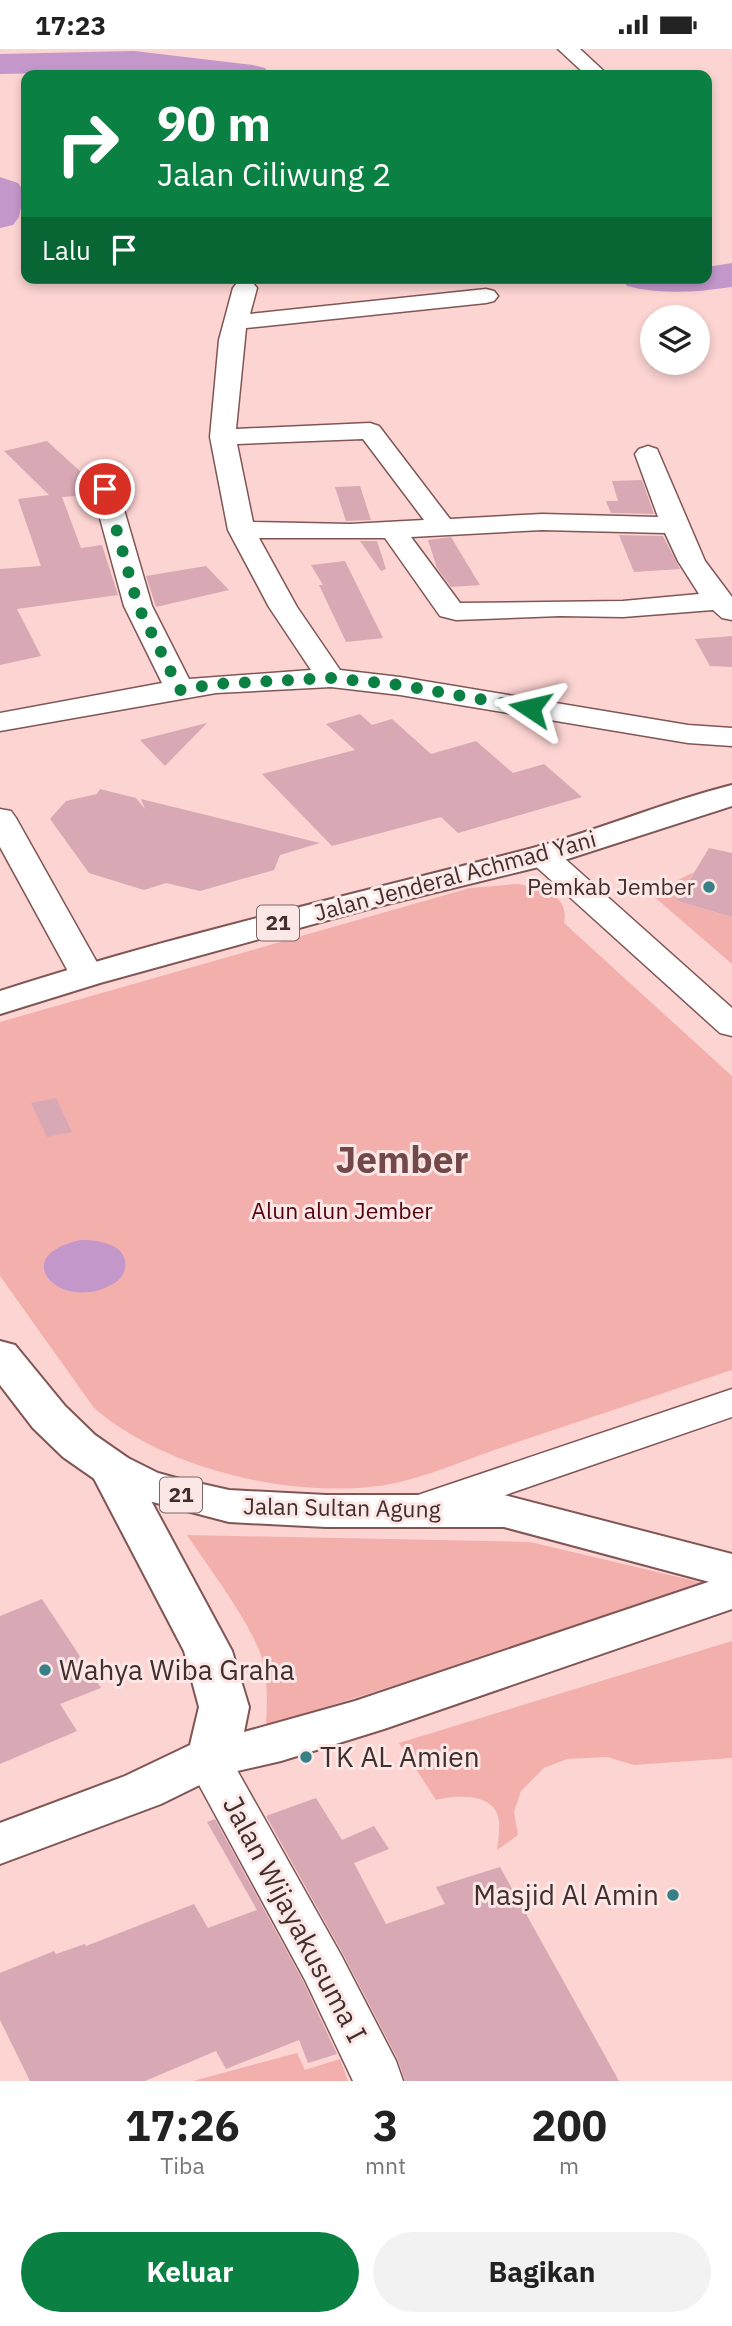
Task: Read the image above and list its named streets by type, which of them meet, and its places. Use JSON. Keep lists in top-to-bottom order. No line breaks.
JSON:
{"streets":{"main road":["Jalan Jenderal Achmad Yani","21","Jalan Sultan Agung"],"street":["Jalan Wijayakusuma I"]},"districts":["Jember"],"parks":["Alun alun Jember"],"places":["Pemkab Jember","Wahya Wiba Graha","TK AL Amien","Masjid Al Amin"],"page":{"status":"17:23","turn":["90 m","Jalan Ciliwung 2"],"then":"Lalu","eta":["17:26","Tiba","3","mnt","200","m"],"buttons":["Keluar","Bagikan"]}}
